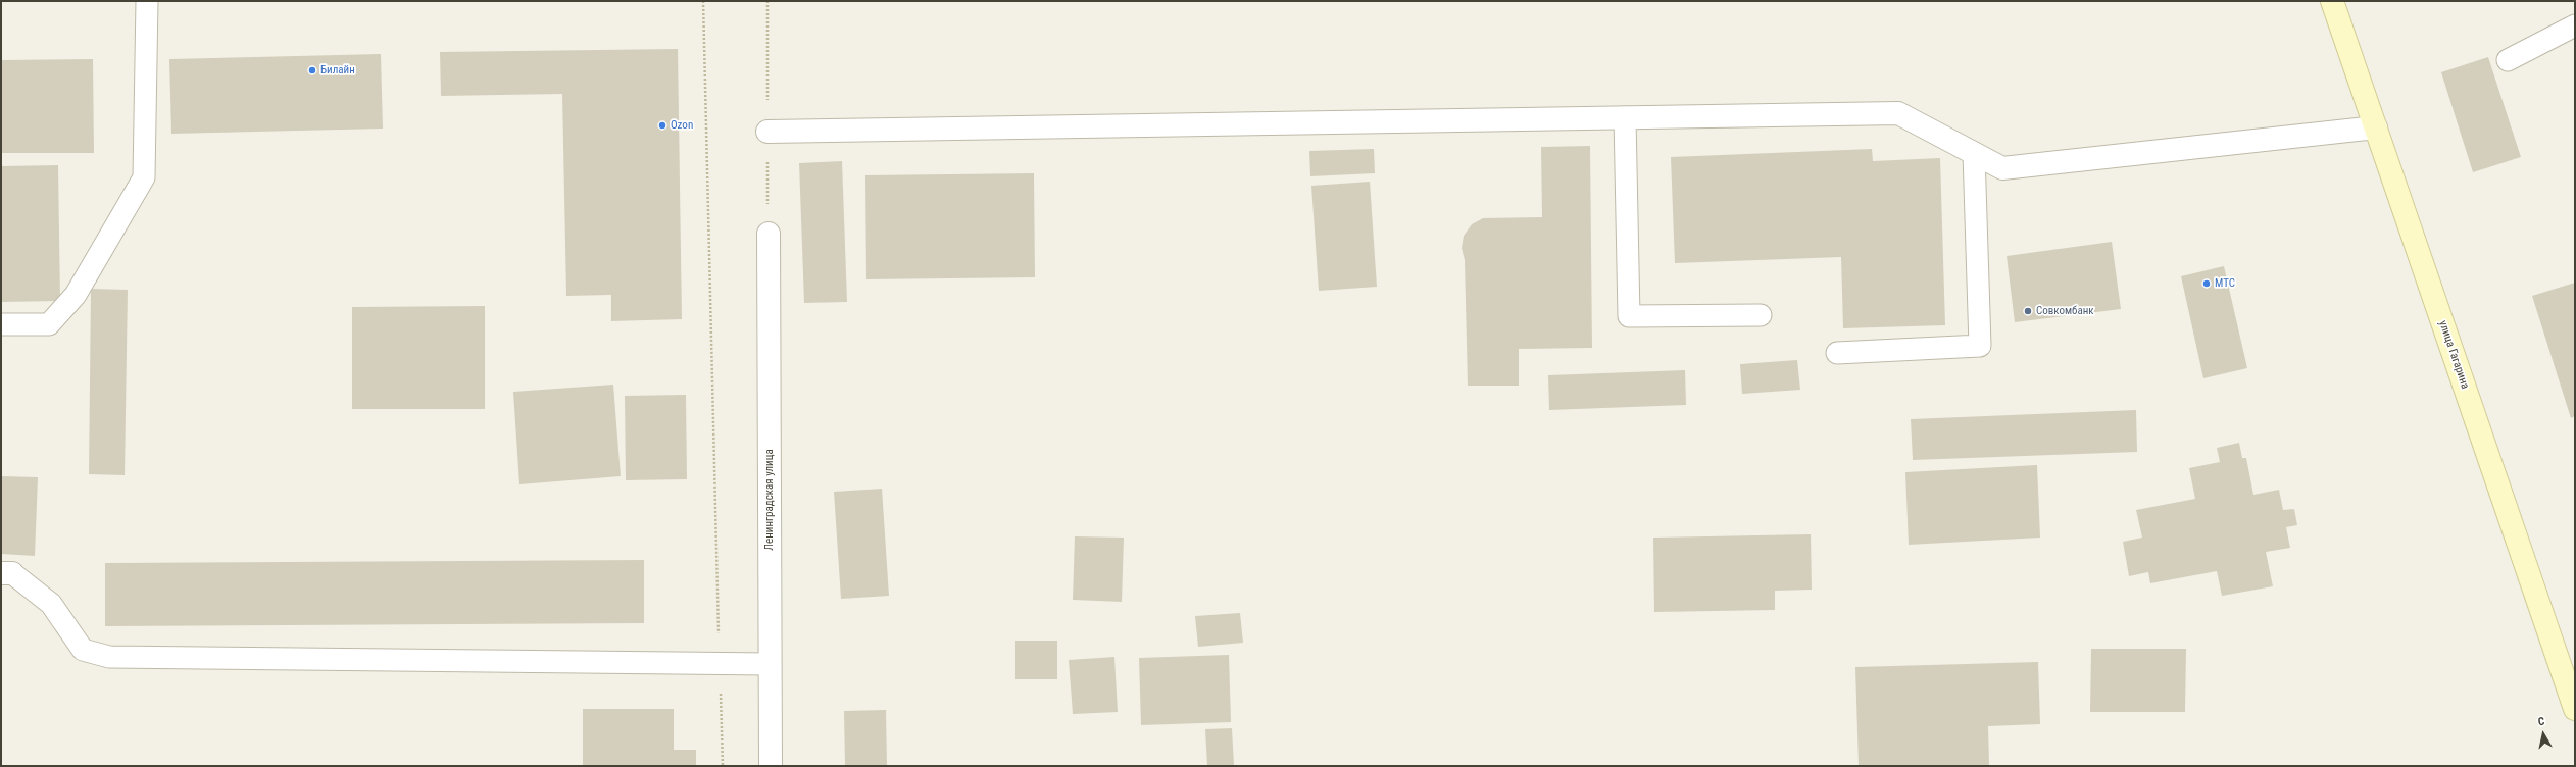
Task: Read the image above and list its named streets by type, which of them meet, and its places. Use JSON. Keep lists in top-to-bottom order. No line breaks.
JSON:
{"streets":{"street":["улица Гагарина","Ленинградская улица"]},"places":["Билайн","Ozon","МТС","Совкомбанк"],"north":"top"}
